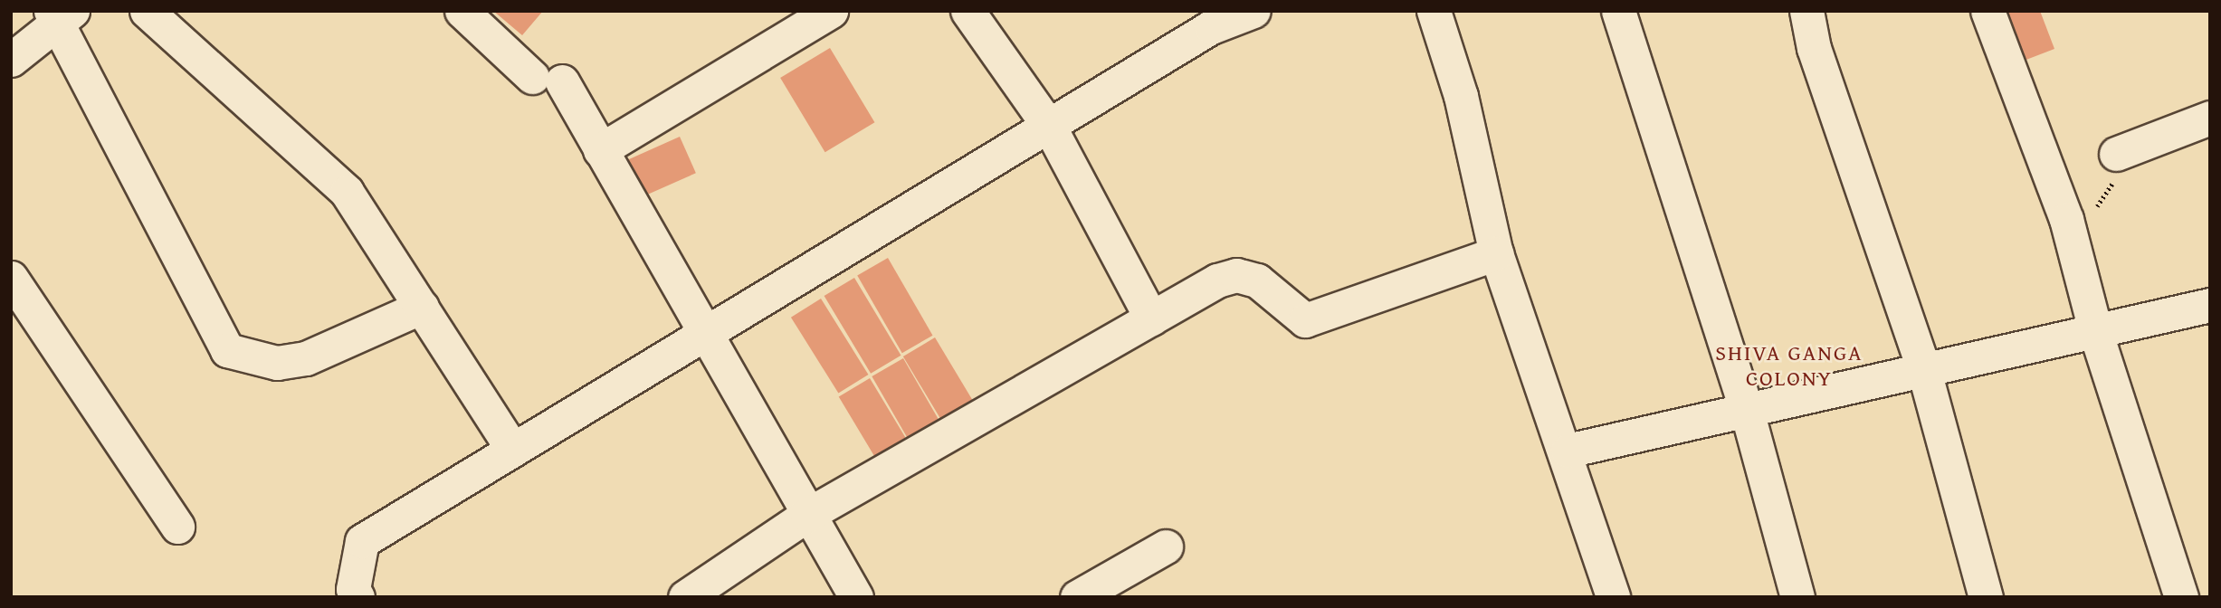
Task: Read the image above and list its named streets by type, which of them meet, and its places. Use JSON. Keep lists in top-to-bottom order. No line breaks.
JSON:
{"districts":["SHIVA GANGA COLONY"]}
